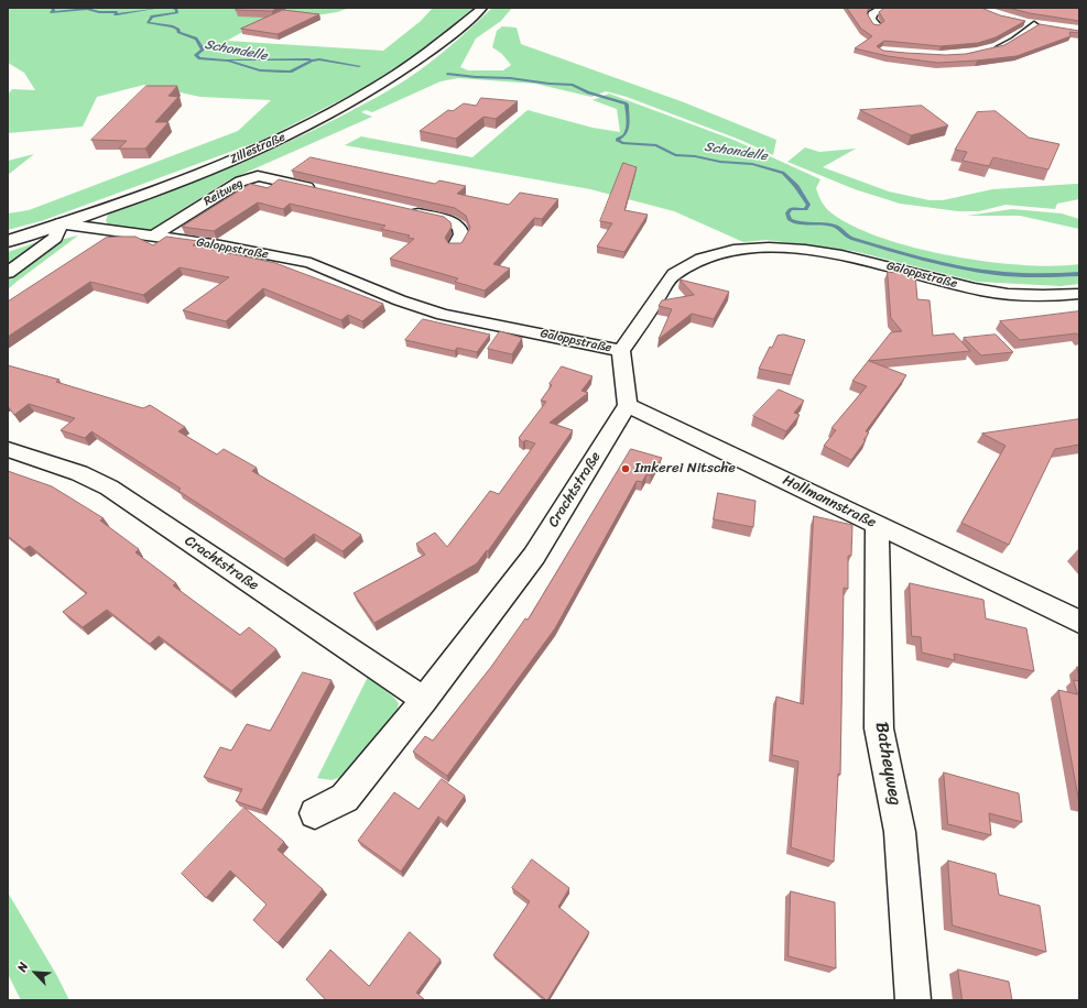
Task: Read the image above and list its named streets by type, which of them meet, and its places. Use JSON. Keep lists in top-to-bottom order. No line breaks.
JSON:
{"streets":{"main road":["Zillestraße"],"street":["Reitweg","Galoppstraße","Crachtstraße","Hollmannstraße","Batheyweg"]},"crossings":[["Zillestraße","Galoppstraße"],["Reitweg","Galoppstraße"],["Crachtstraße","Hollmannstraße"],["Hollmannstraße","Batheyweg"]],"water":["Schondelle"],"places":["Imkerei Nitsche"],"north":"top left"}
